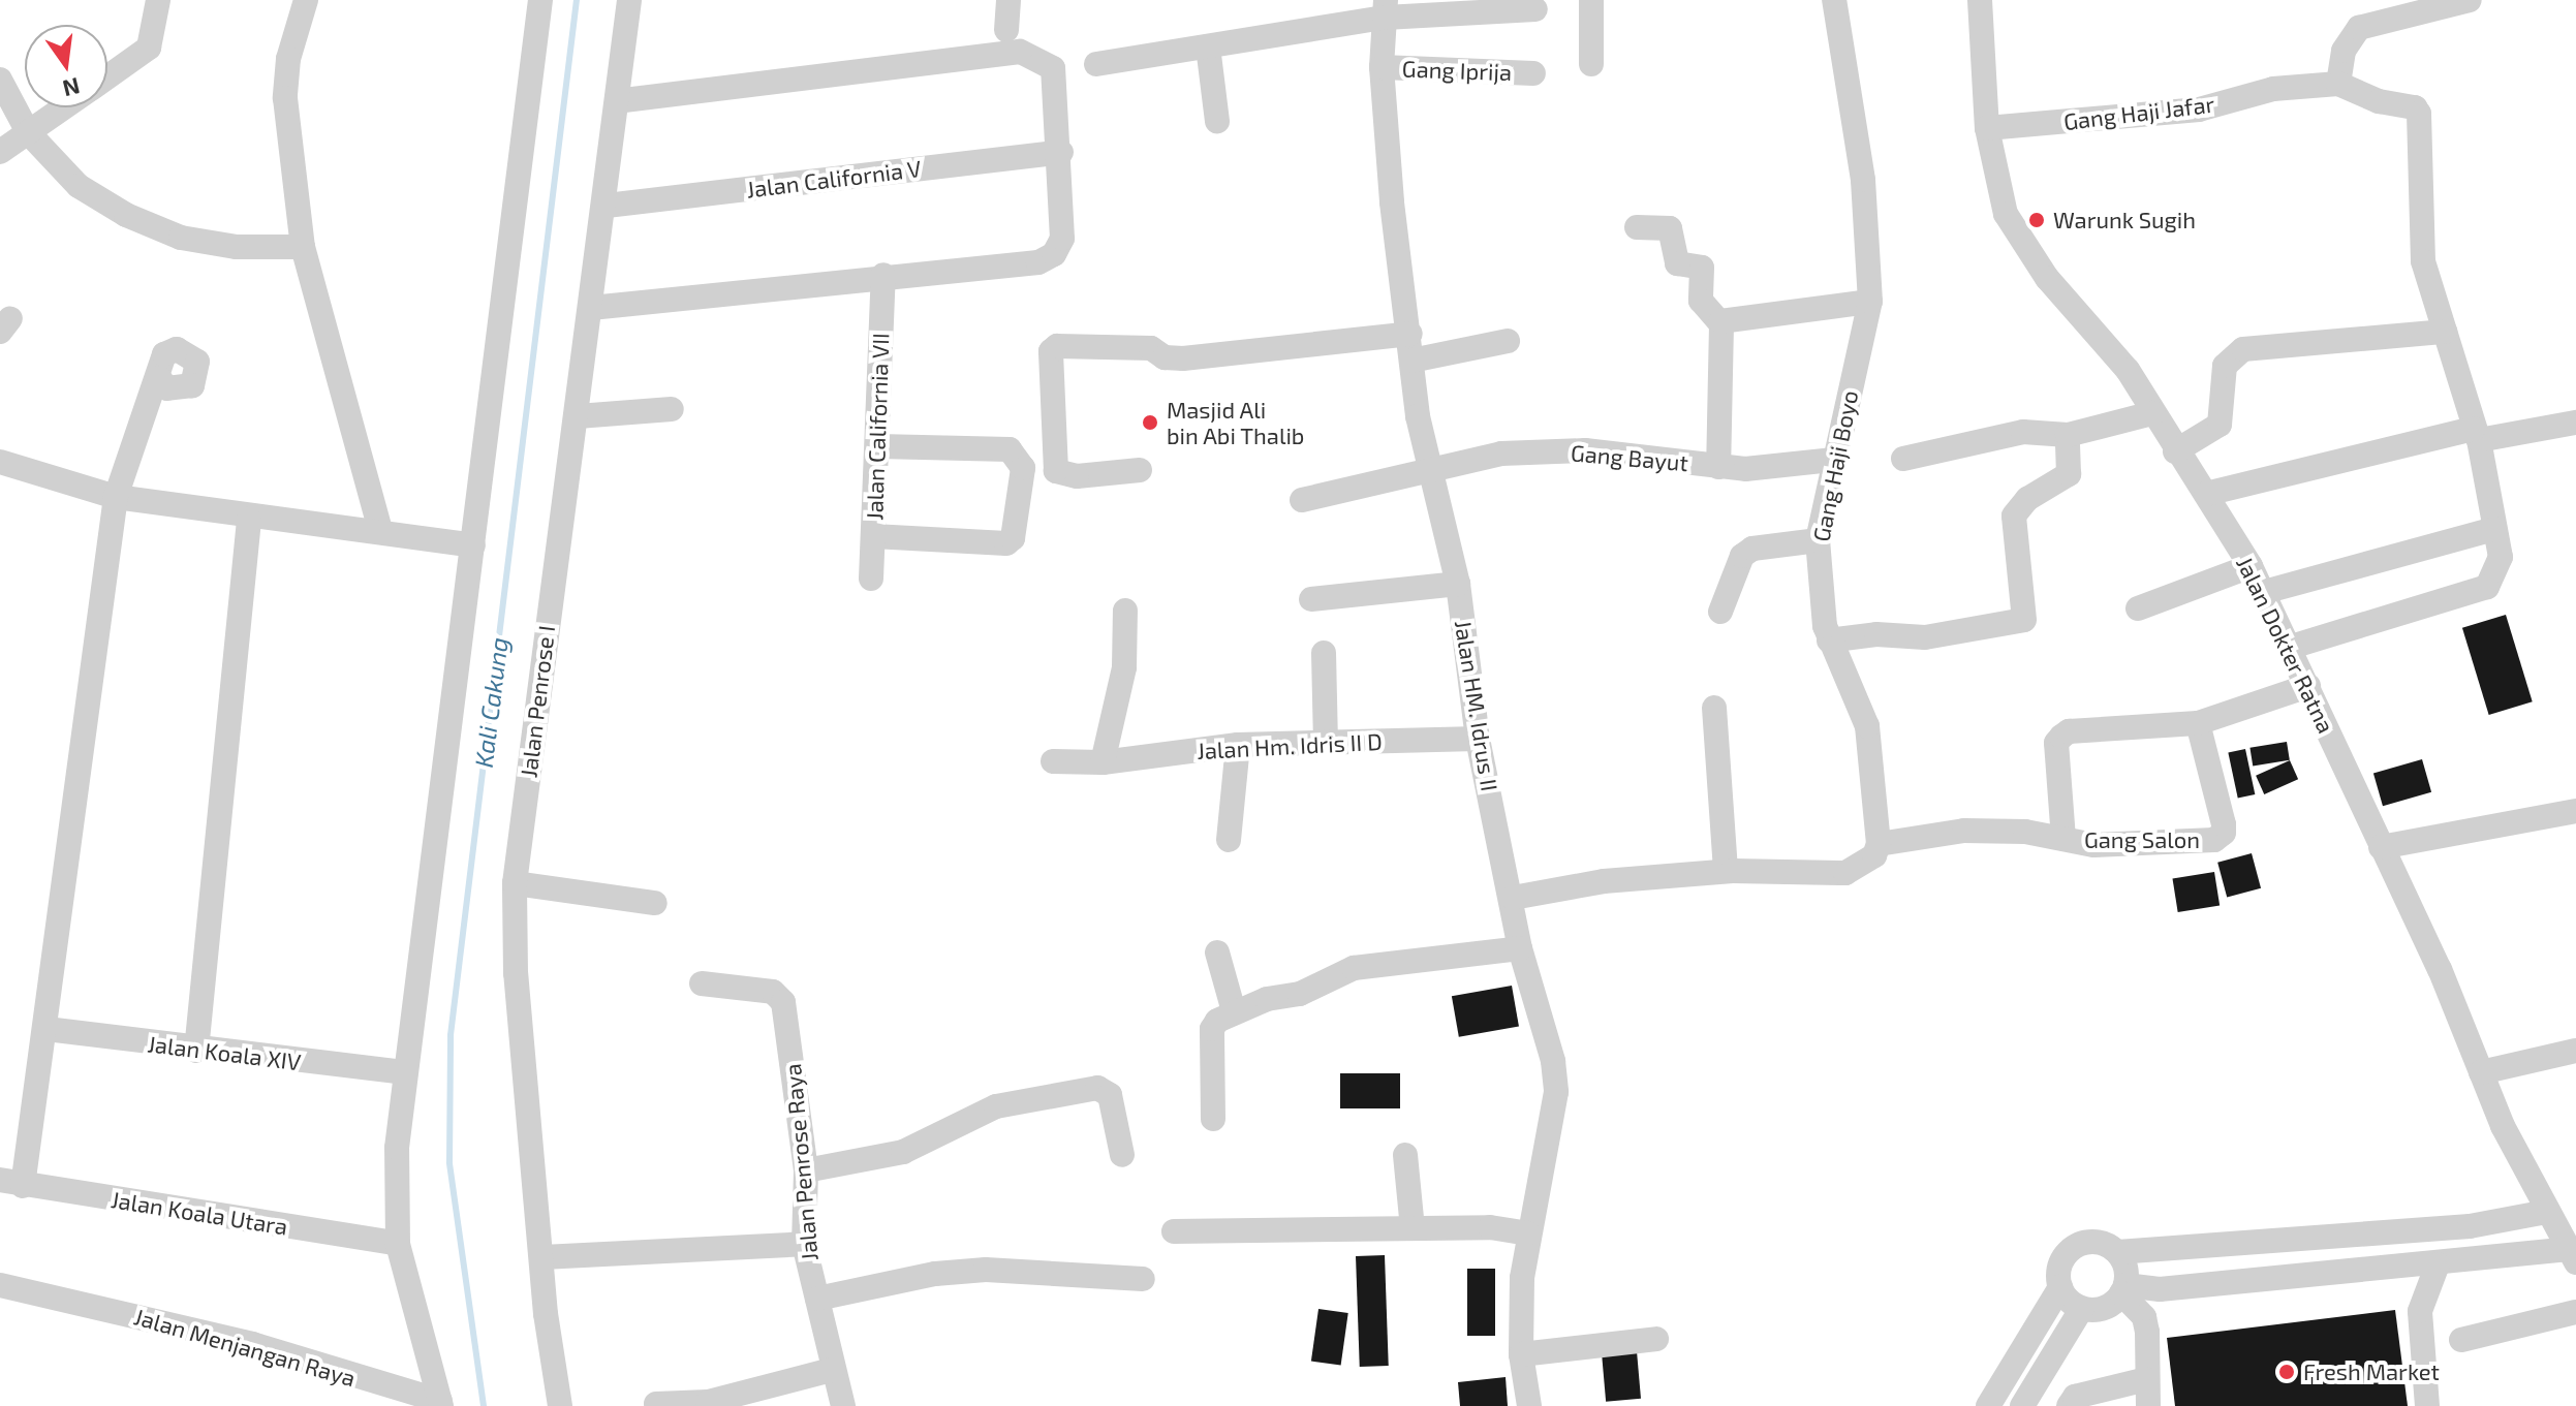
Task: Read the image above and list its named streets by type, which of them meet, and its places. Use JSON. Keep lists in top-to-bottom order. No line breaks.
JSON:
{"streets":{"street":["Gang Iprija","Gang Haji Jafar","Jalan California V","Jalan California VII","Gang Bayut","Gang Haji Boyo","Jalan Dokter Ratna","Jalan Penrose I","Jalan HM. Idrus II","Jalan Hm. Idris II D","Gang Salon","Jalan Koala XIV","Jalan Penrose Raya","Jalan Koala Utara","Jalan Menjangan Raya"]},"crossings":[["Gang Iprija","Jalan HM. Idrus II"],["Gang Haji Jafar","Jalan Dokter Ratna"],["Jalan California V","Jalan Penrose I"],["Gang Bayut","Gang Haji Boyo"],["Gang Bayut","Jalan HM. Idrus II"],["Gang Haji Boyo","Gang Salon"],["Jalan HM. Idrus II","Jalan Hm. Idris II D"]],"water":["Kali Cakung"],"places":["Warunk Sugih","Masjid Ali bin Abi Thalib","Fresh Market"],"north":"bottom"}
